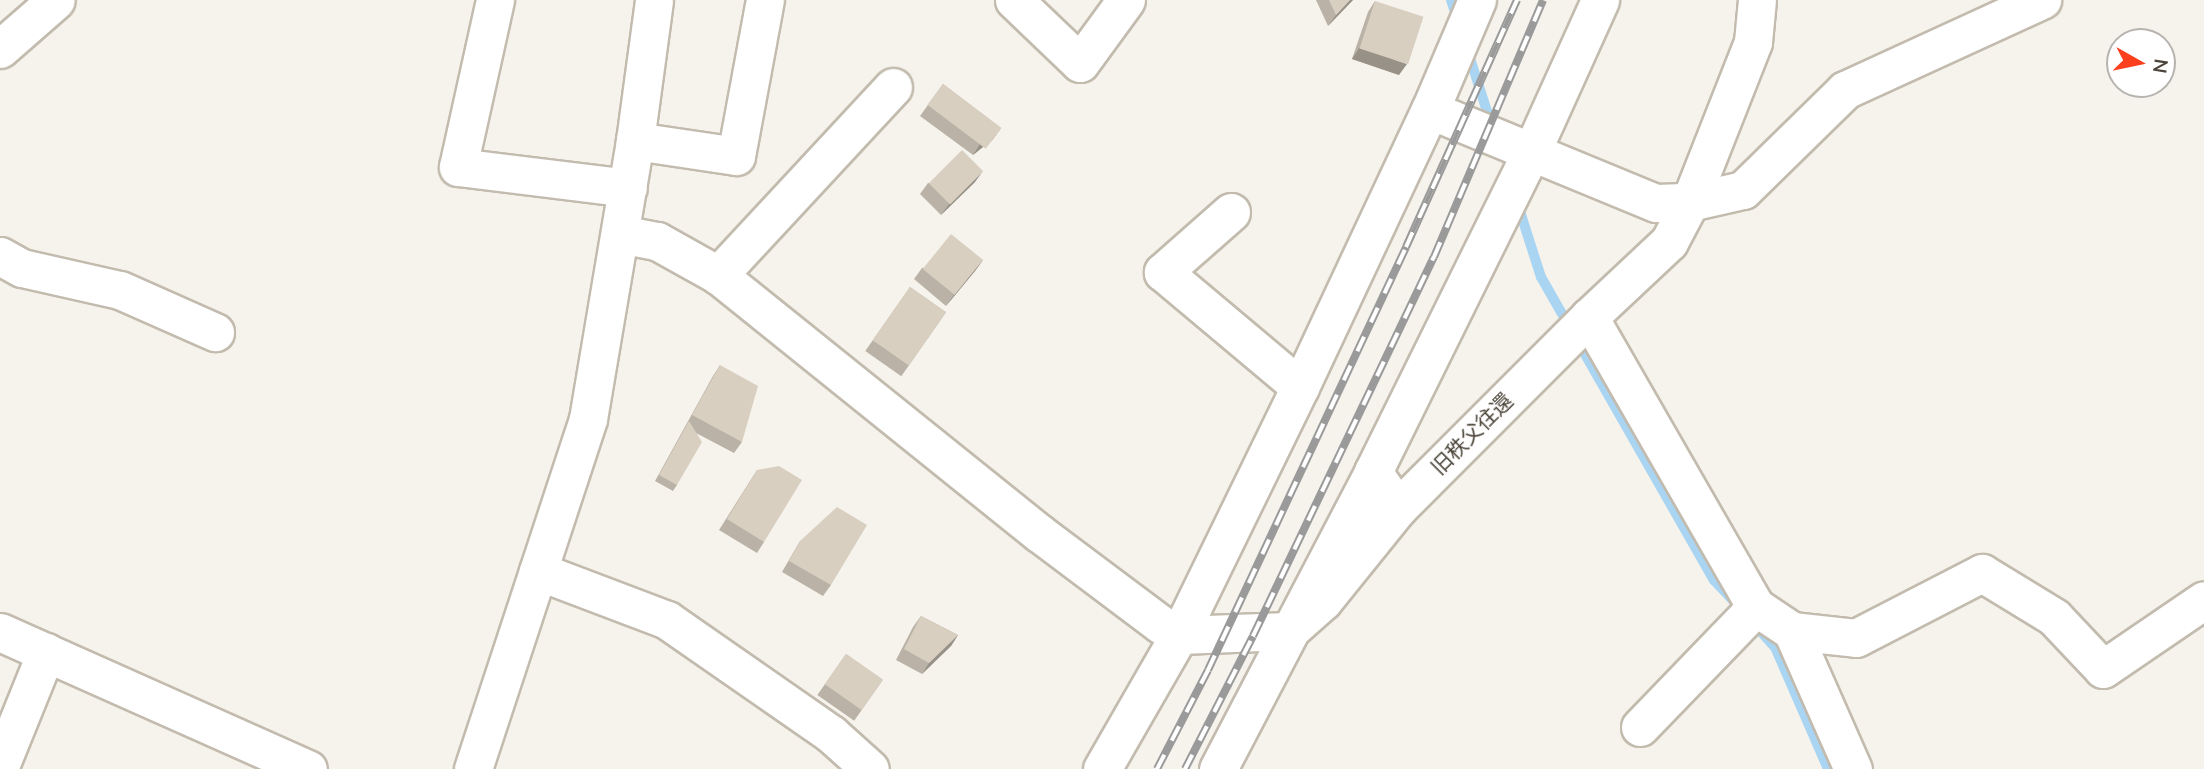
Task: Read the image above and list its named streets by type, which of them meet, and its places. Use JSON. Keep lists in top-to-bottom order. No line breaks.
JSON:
{"streets":{"street":["旧秩父往還"]},"north":"right"}
